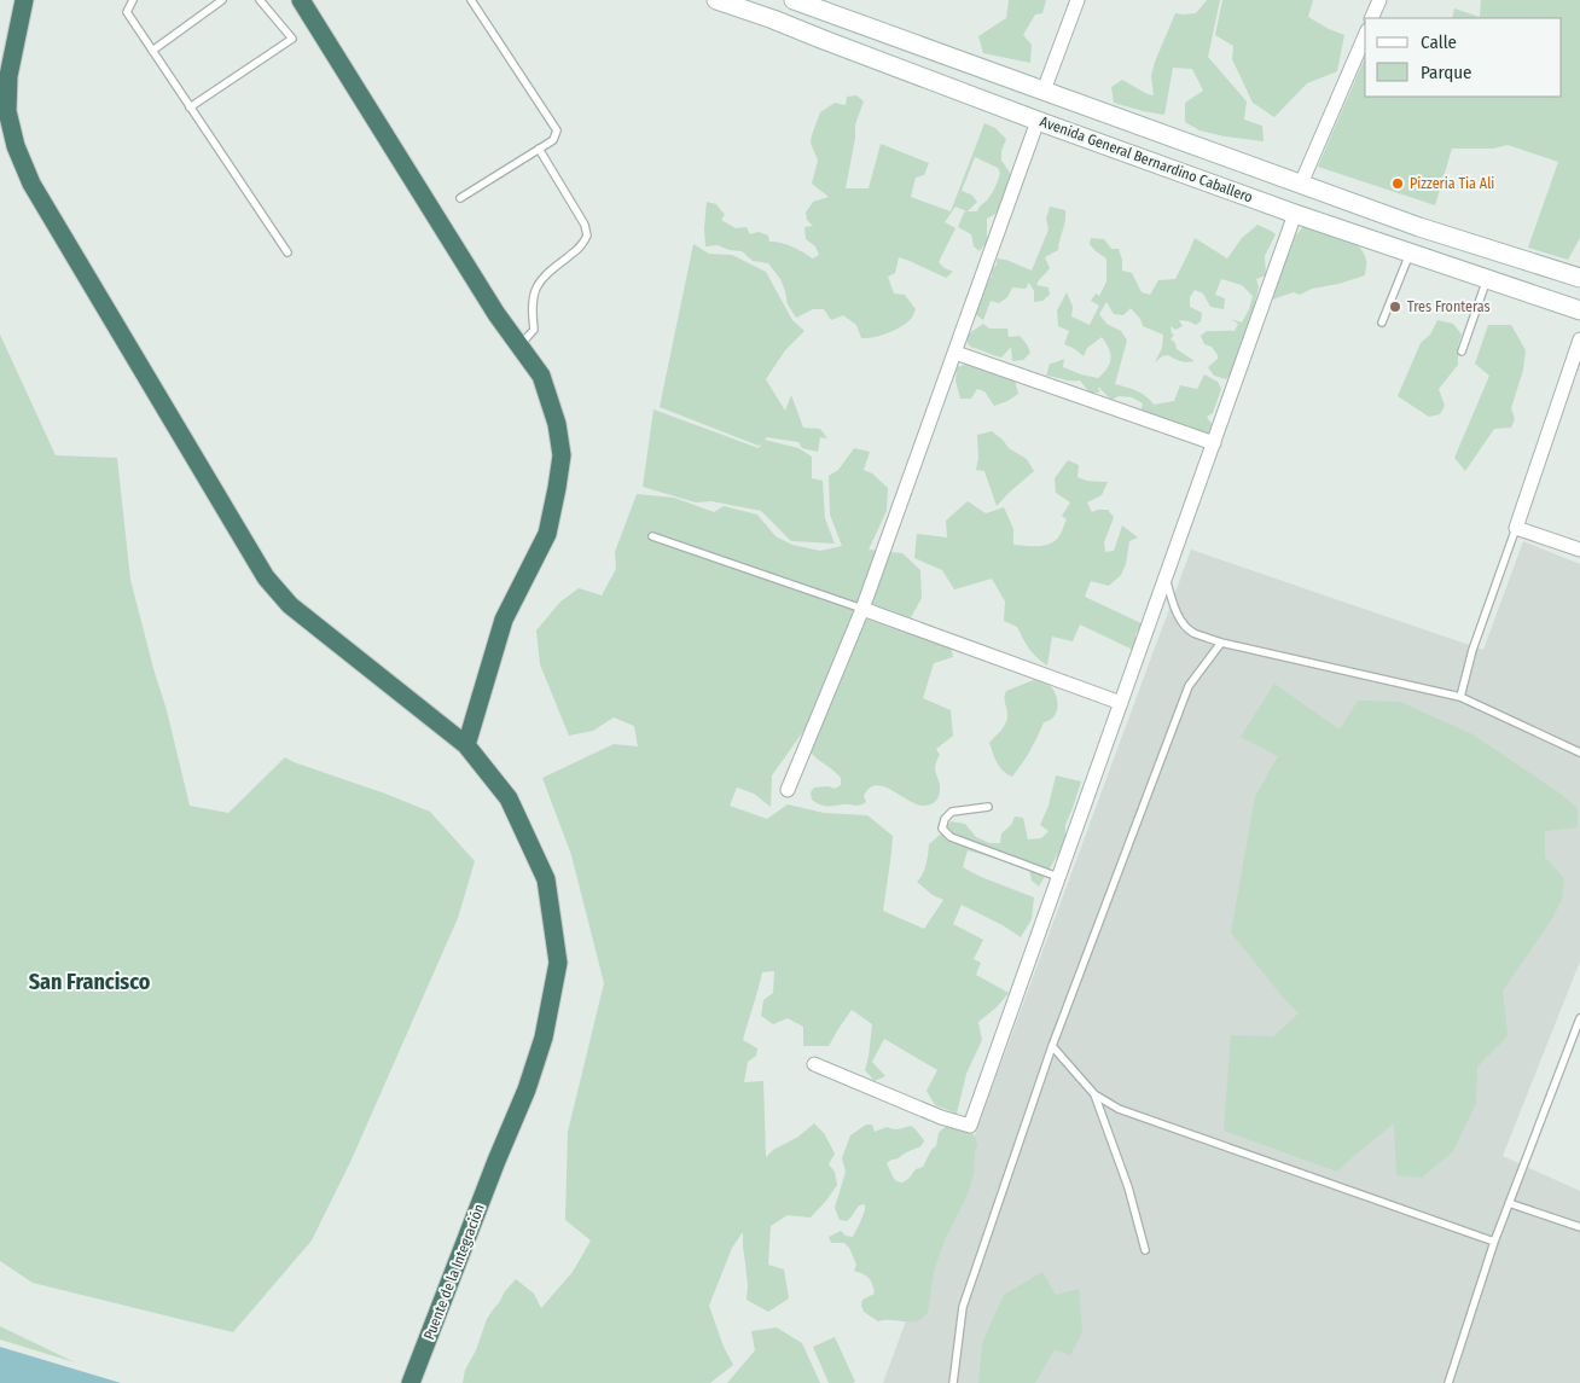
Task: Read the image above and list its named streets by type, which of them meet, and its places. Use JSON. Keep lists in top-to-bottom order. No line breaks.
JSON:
{"streets":{"highway":["Puente de la Integración"],"main road":["Avenida General Bernardino Caballero"]},"districts":["San Francisco"],"places":["Pizzeria Tia Ali","Tres Fronteras"],"legend":["Calle","Parque"]}
